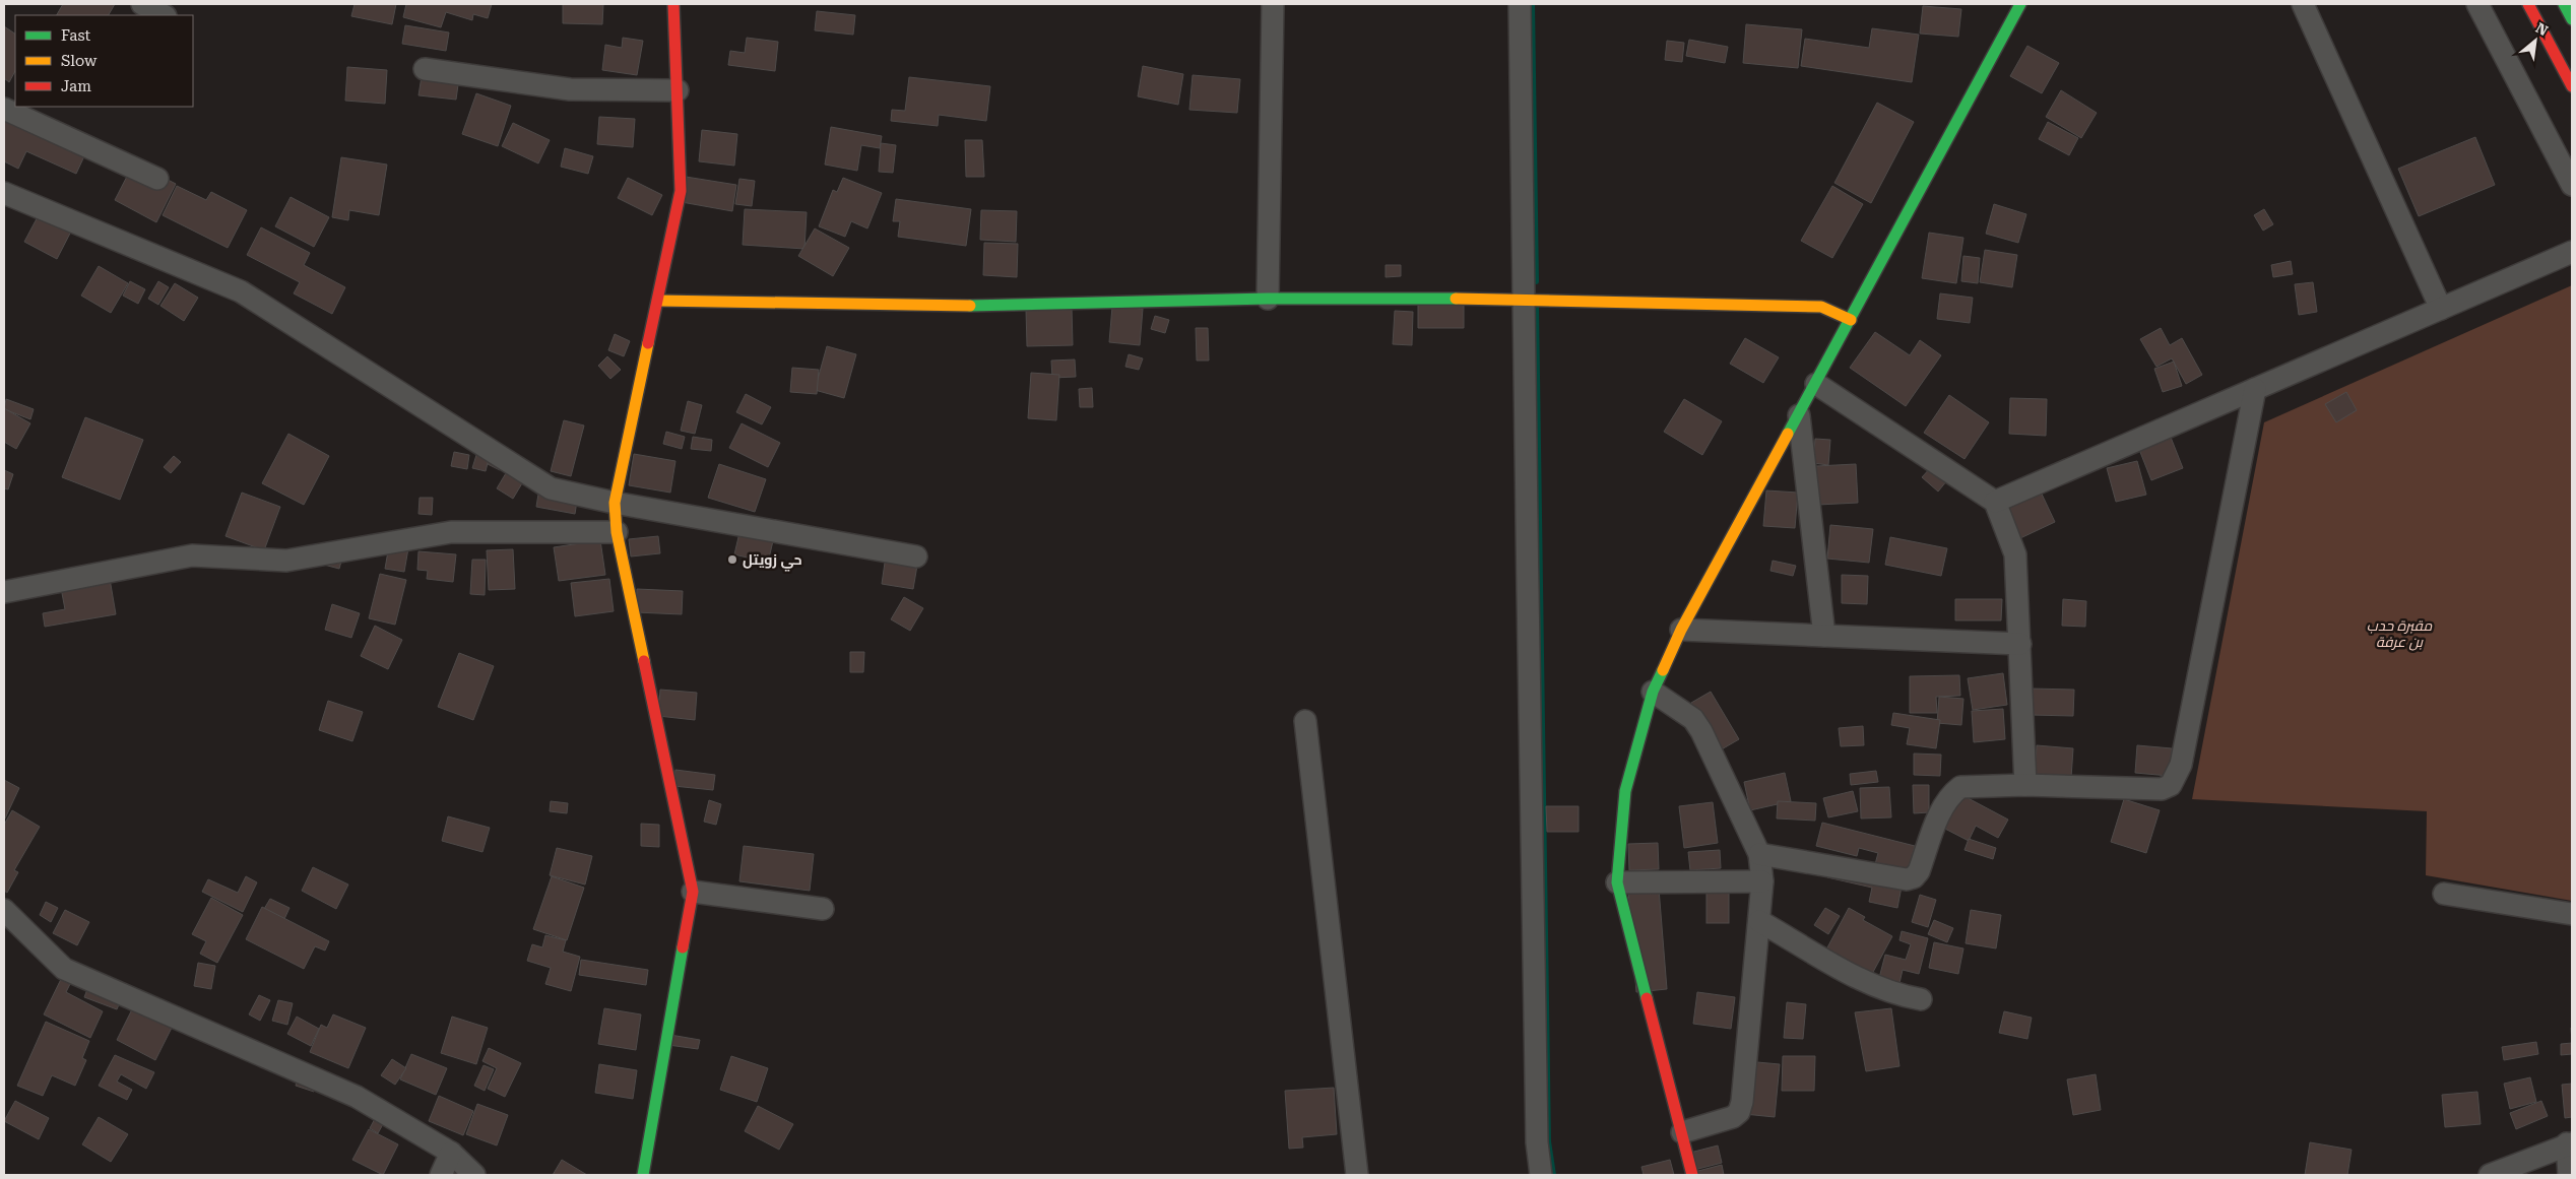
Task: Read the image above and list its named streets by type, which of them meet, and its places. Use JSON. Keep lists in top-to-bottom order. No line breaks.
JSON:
{"parks":["مقبرة حدب بن عرفة"],"places":["حي زويتل"],"legend":["Fast","Slow","Jam"],"north":"top right"}
